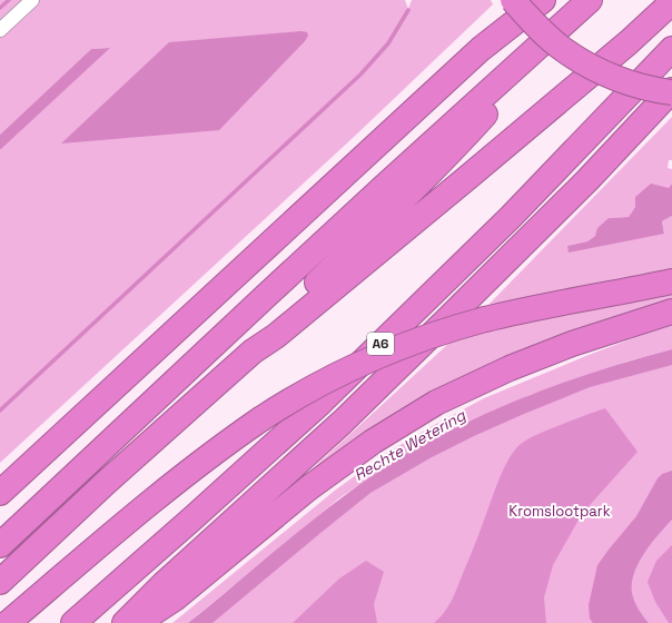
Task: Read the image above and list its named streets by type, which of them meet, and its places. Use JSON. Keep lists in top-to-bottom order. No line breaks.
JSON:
{"streets":{"highway":["A6"]},"water":["Rechte Wetering"],"parks":["Kromslootpark"]}
